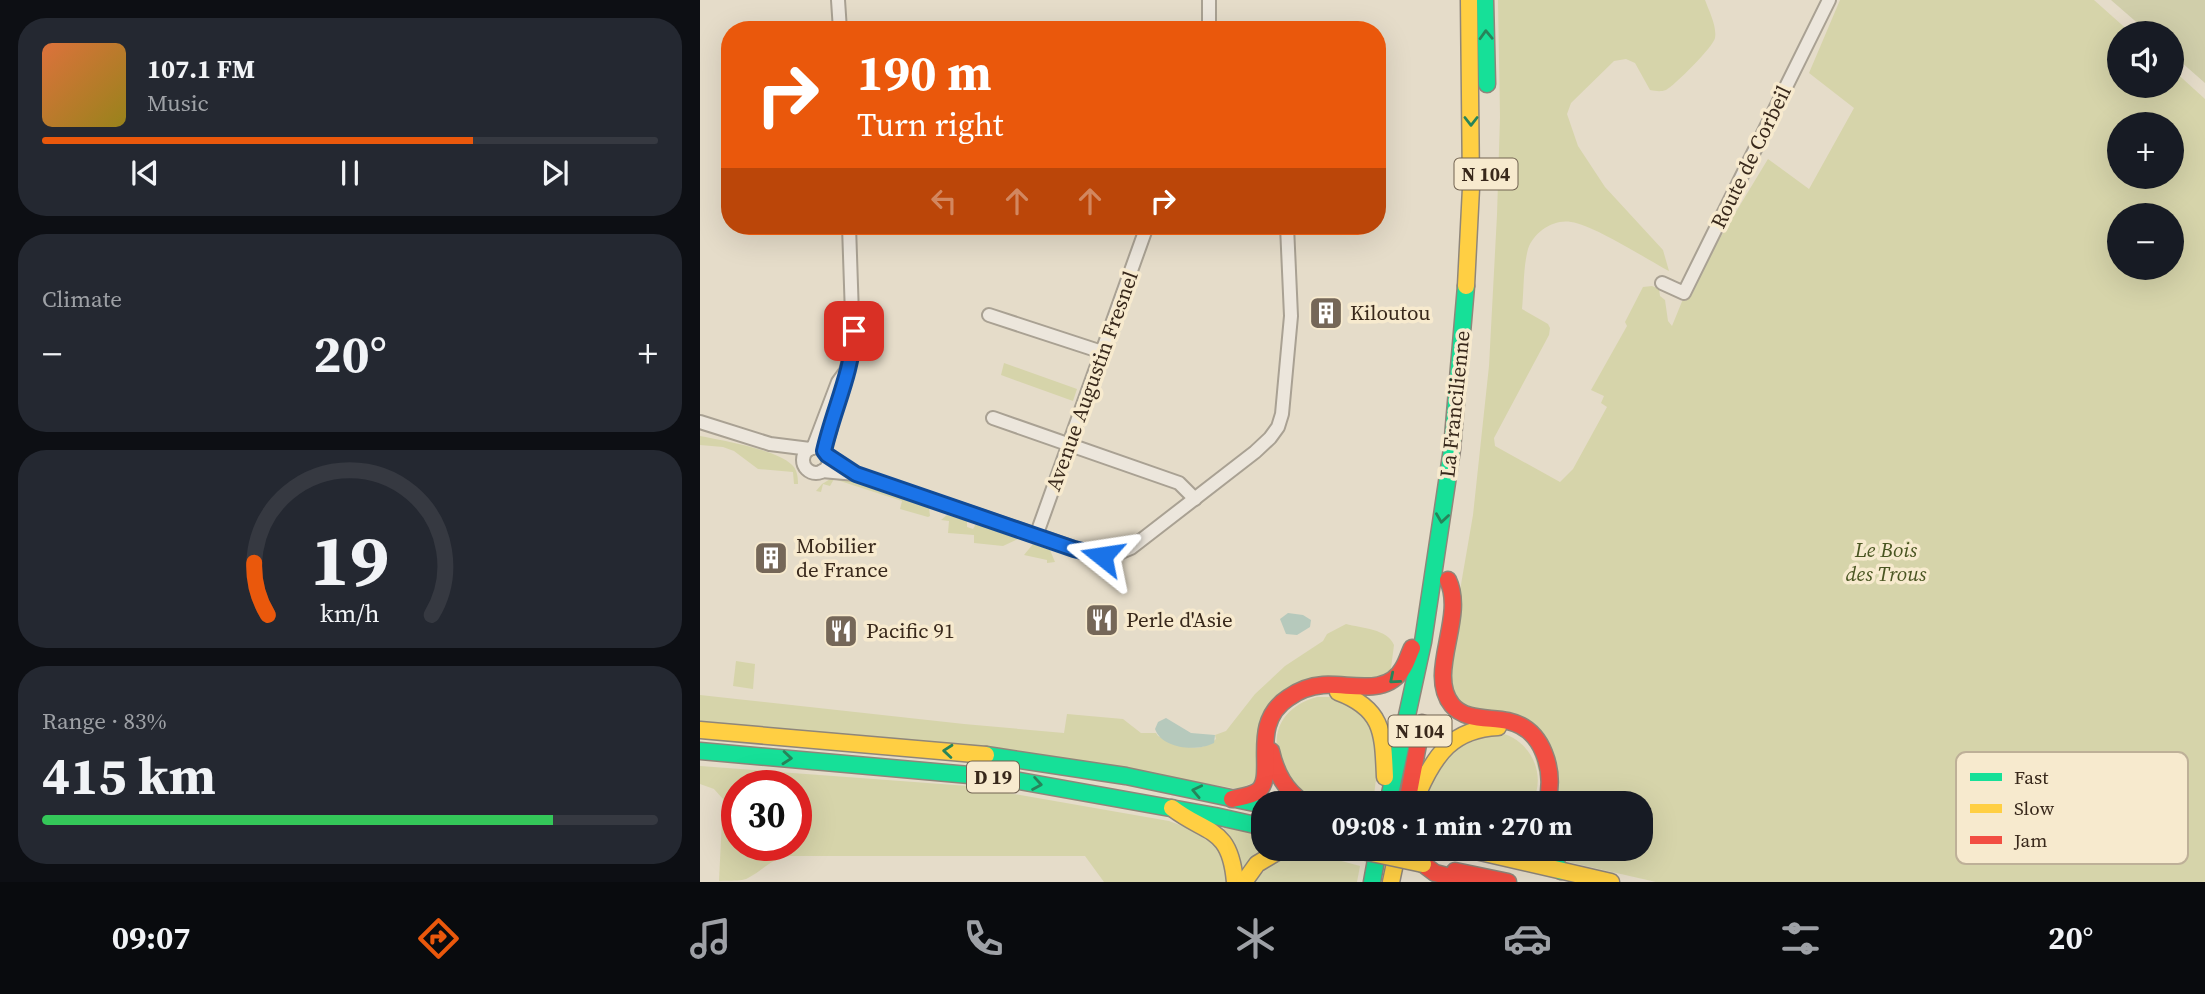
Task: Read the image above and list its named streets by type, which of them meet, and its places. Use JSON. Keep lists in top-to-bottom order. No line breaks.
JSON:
{"streets":{"main road":["N 104","La Francilienne","D 19"],"street":["Route de Corbeil","Avenue Augustin Fresnel"]},"parks":["Le Bois des Trous"],"places":{"building":["Kiloutou","Mobilier de France"],"restaurant":["Perle d'Asie","Pacific 91"]},"legend":["Fast","Slow","Jam"],"page":{"map_buttons":["+","−"],"turn":["190 m","Turn right"],"song":["107.1 FM","Music"],"tile":["Climate",["Range · 83%","415 km"]],"heat":["−","20°","+"],"limit":"30","trip":"09:08 · 1 min · 270 m","tabs":["09:07","20°"],"gauge":["19","km/h"]}}
